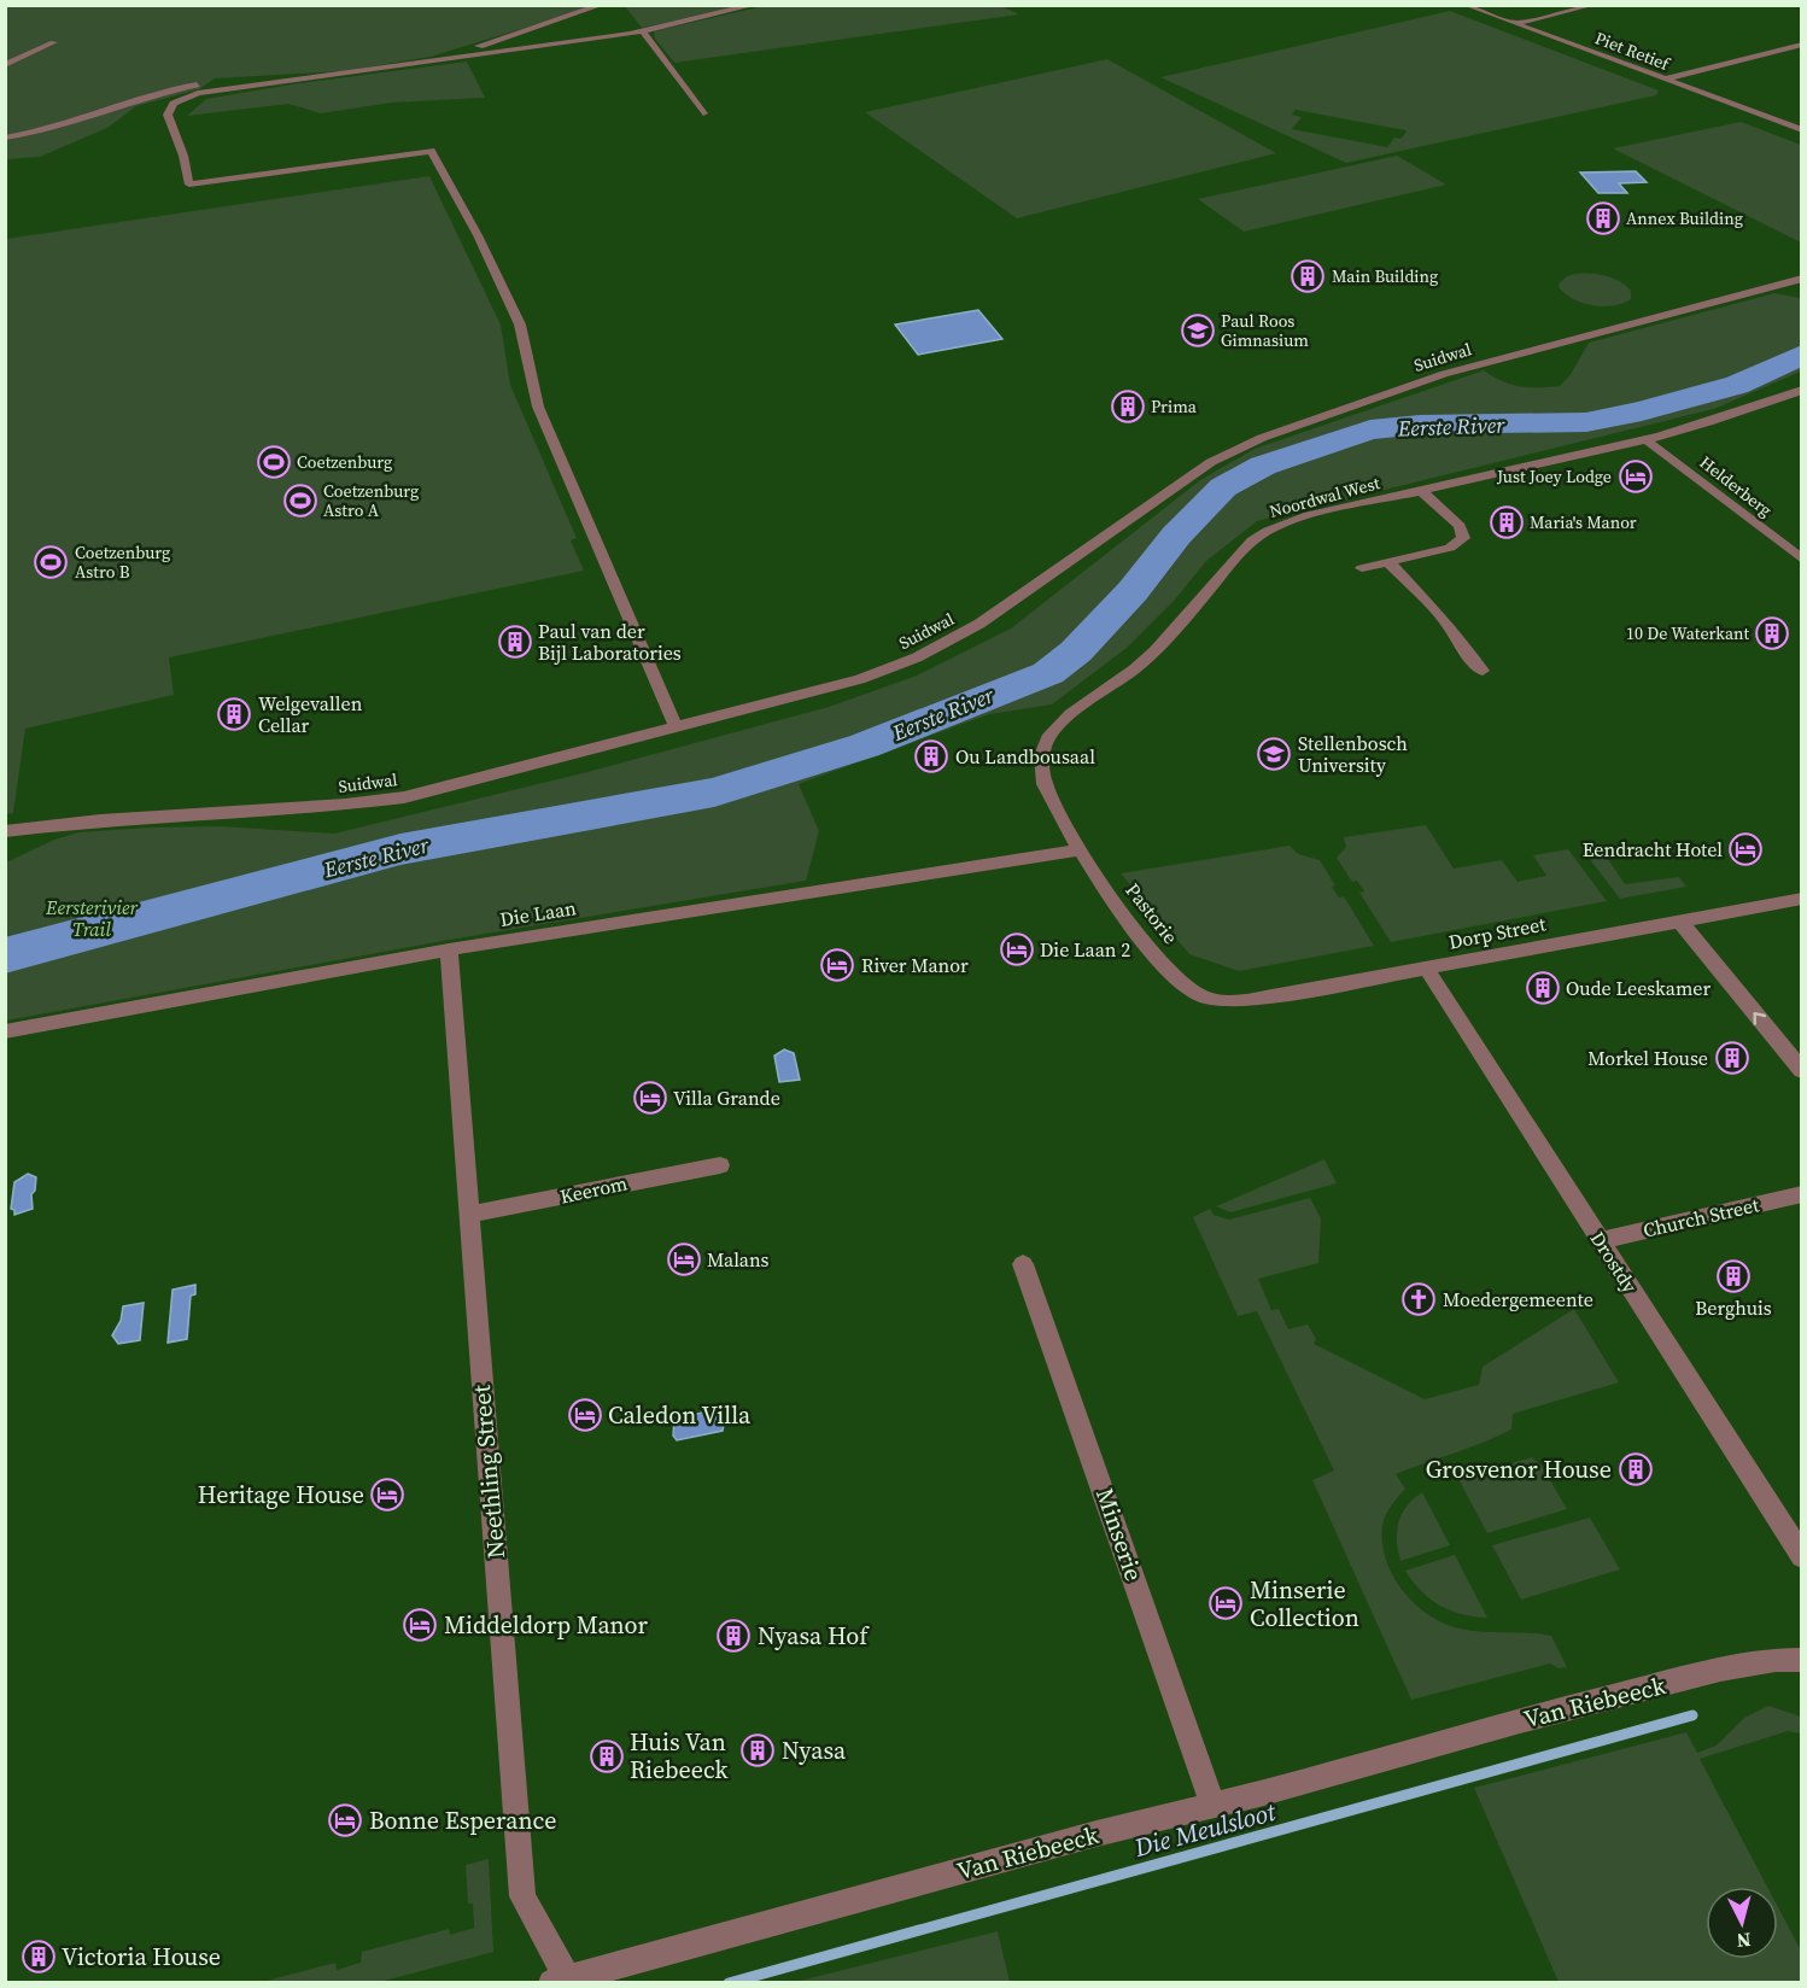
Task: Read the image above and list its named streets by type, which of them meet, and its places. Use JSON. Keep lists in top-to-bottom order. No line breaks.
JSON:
{"streets":{"street":["Piet Retief","Suidwal","Helderberg","Noordwal West","Die Laan","Pastorie","Dorp Street","Keerom","Church Street","Drostdy","Neethling Street","Minserie","Van Riebeeck"]},"crossings":[["Helderberg","Noordwal West"],["Noordwal West","Die Laan"],["Noordwal West","Pastorie"],["Die Laan","Pastorie"],["Die Laan","Neethling Street"],["Pastorie","Dorp Street"],["Dorp Street","Drostdy"],["Keerom","Neethling Street"],["Church Street","Drostdy"],["Neethling Street","Van Riebeeck"],["Minserie","Van Riebeeck"]],"water":["Eerste River","Die Meulsloot"],"parks":["Eersterivier Trail"],"places":{"building":["Annex Building","Main Building","Prima","Maria's Manor","10 De Waterkant","Paul van der Bijl Laboratories","Welgevallen Cellar","Ou Landbousaal","Oude Leeskamer","Morkel House","Berghuis","Grosvenor House","Nyasa Hof","Nyasa","Huis Van Riebeeck","Victoria House"],"school or university":["Paul Roos Gimnasium","Stellenbosch University"],"sports":["Coetzenburg","Coetzenburg Astro A","Coetzenburg Astro B"],"hotel":["Just Joey Lodge","Eendracht Hotel","Die Laan 2","River Manor","Villa Grande","Malans","Caledon Villa","Heritage House","Minserie Collection","Middeldorp Manor","Bonne Esperance"],"church":["Moedergemeente"]},"north":"bottom"}
